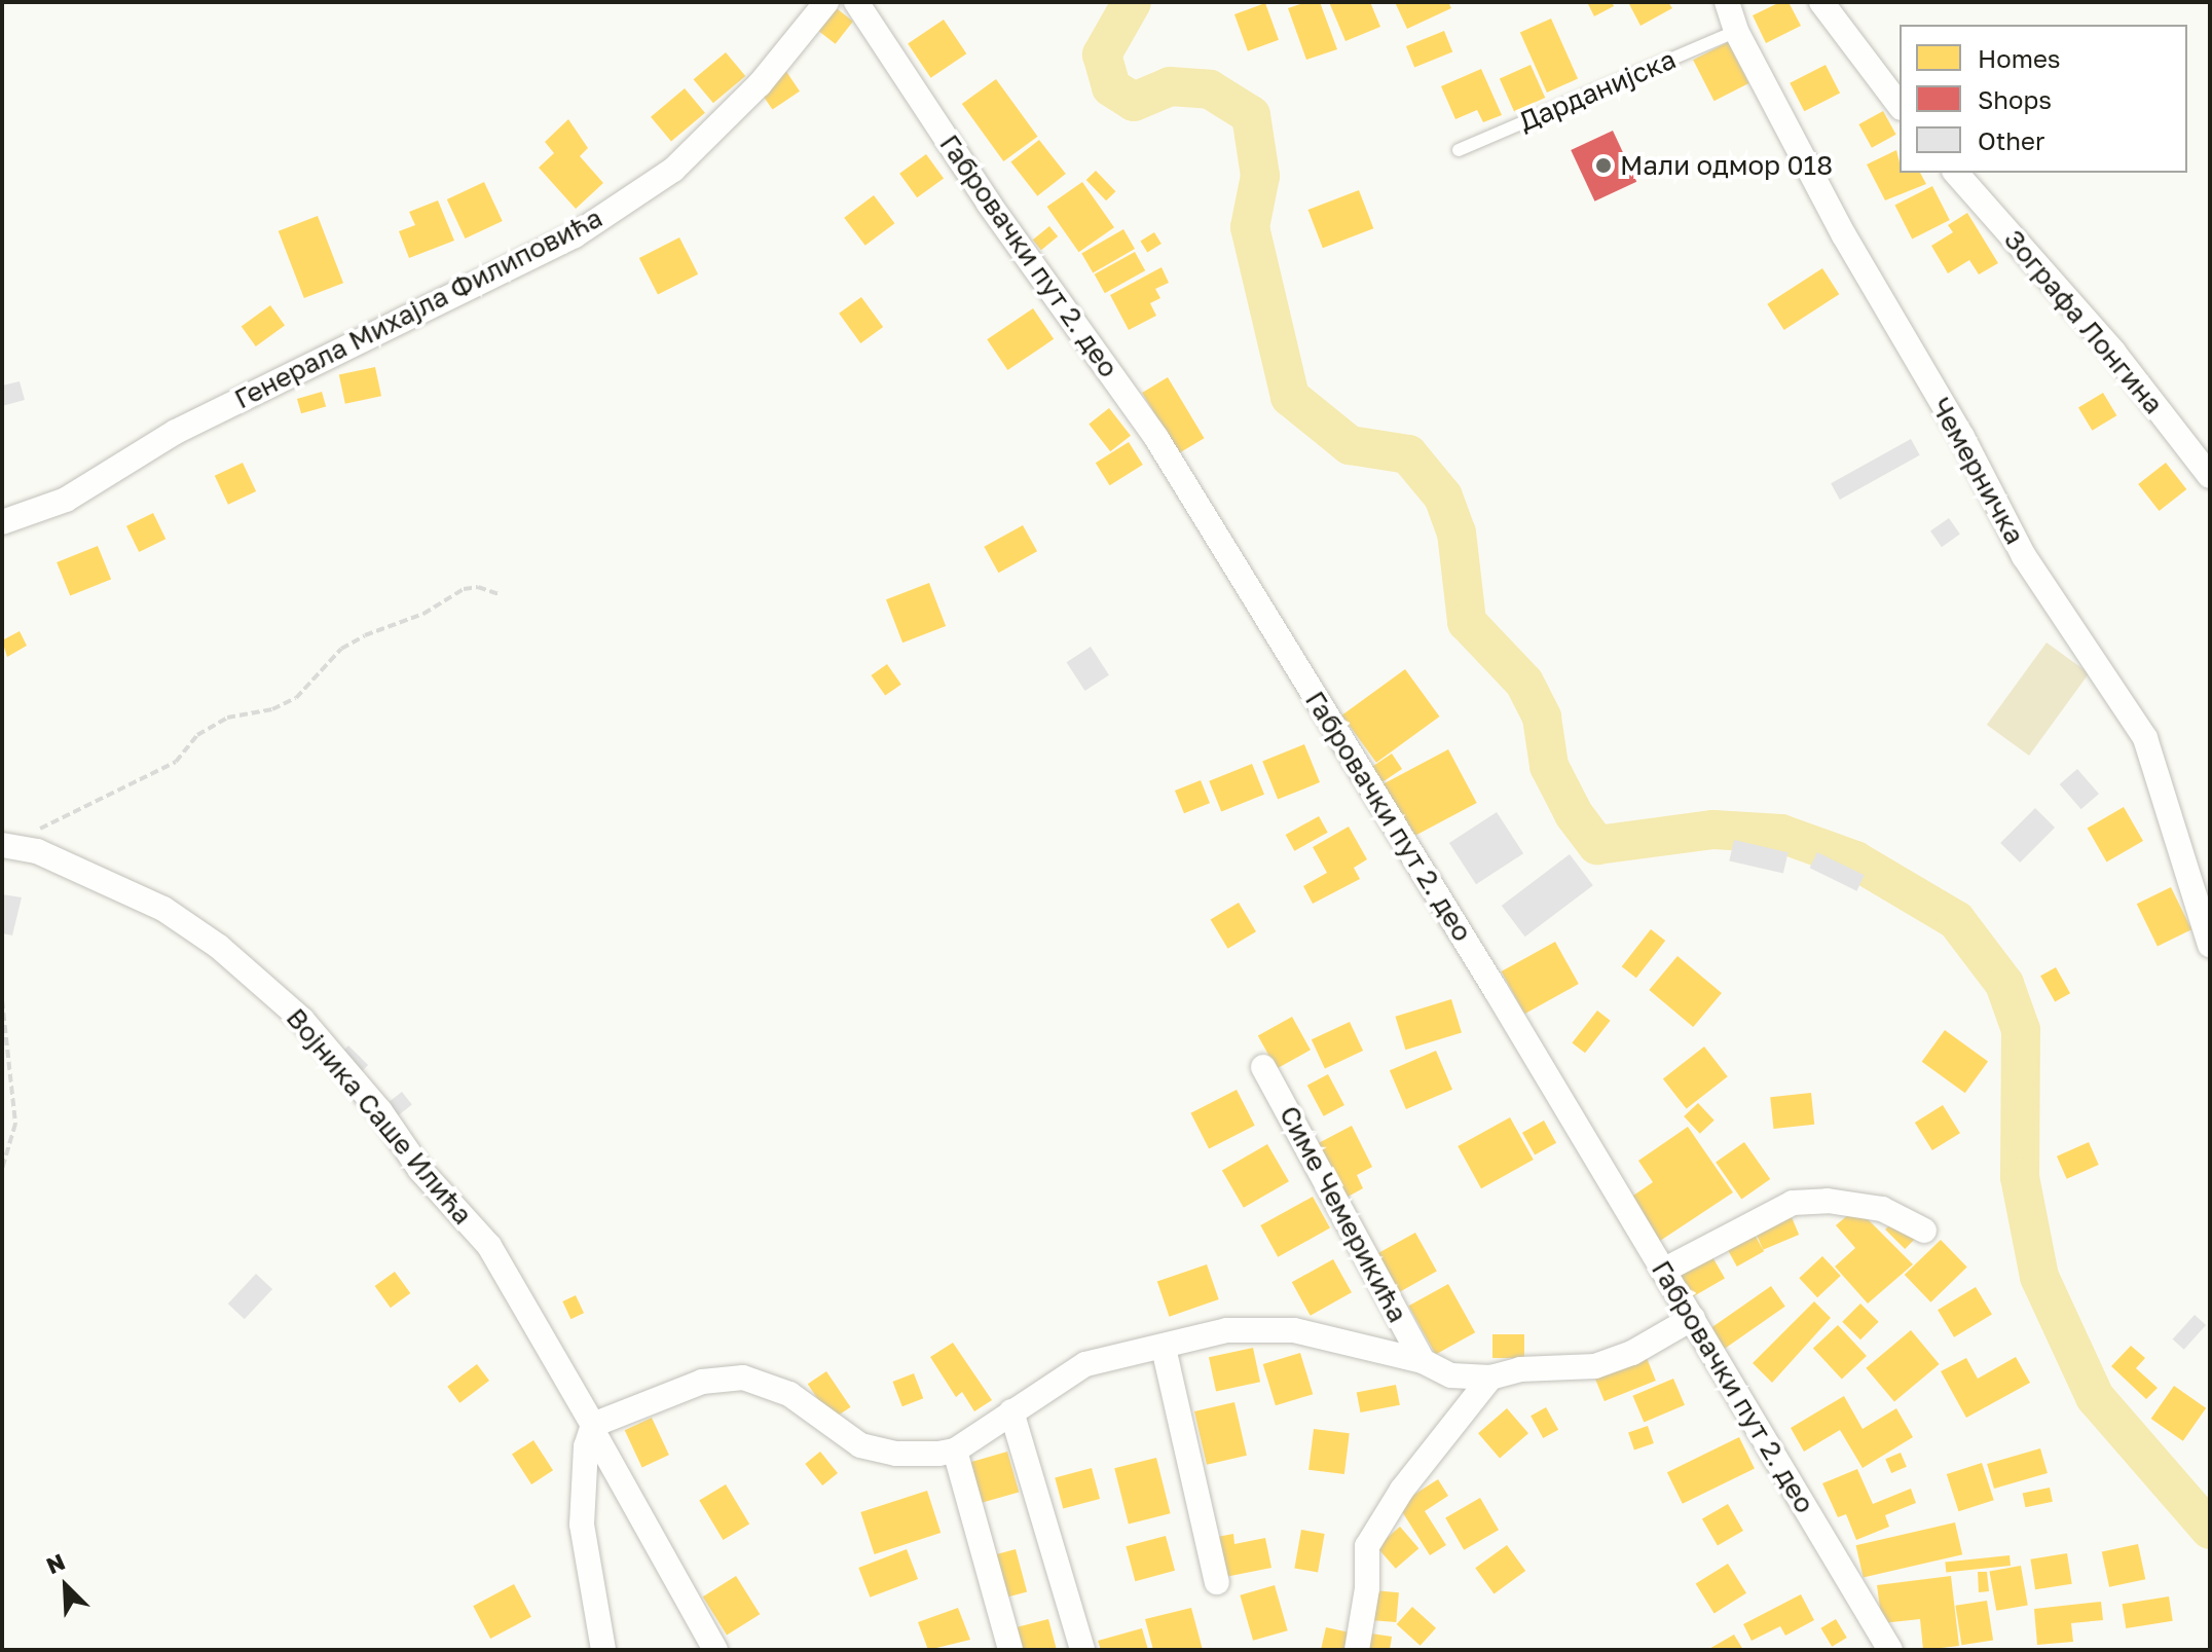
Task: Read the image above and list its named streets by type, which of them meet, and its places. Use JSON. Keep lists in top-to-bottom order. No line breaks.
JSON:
{"streets":{"street":["Габровачки пут 2. део","Генерала Михајла Филиповића","Зографа Лонгина","Чемерничка","Војника Саше Илића","Симе Чемерикића"],"lane":["Дарданијска"]},"crossings":[["Дарданијска","Чемерничка"]],"places":["Мали одмор 018"],"legend":["Homes","Shops","Other"],"north":"top left"}
